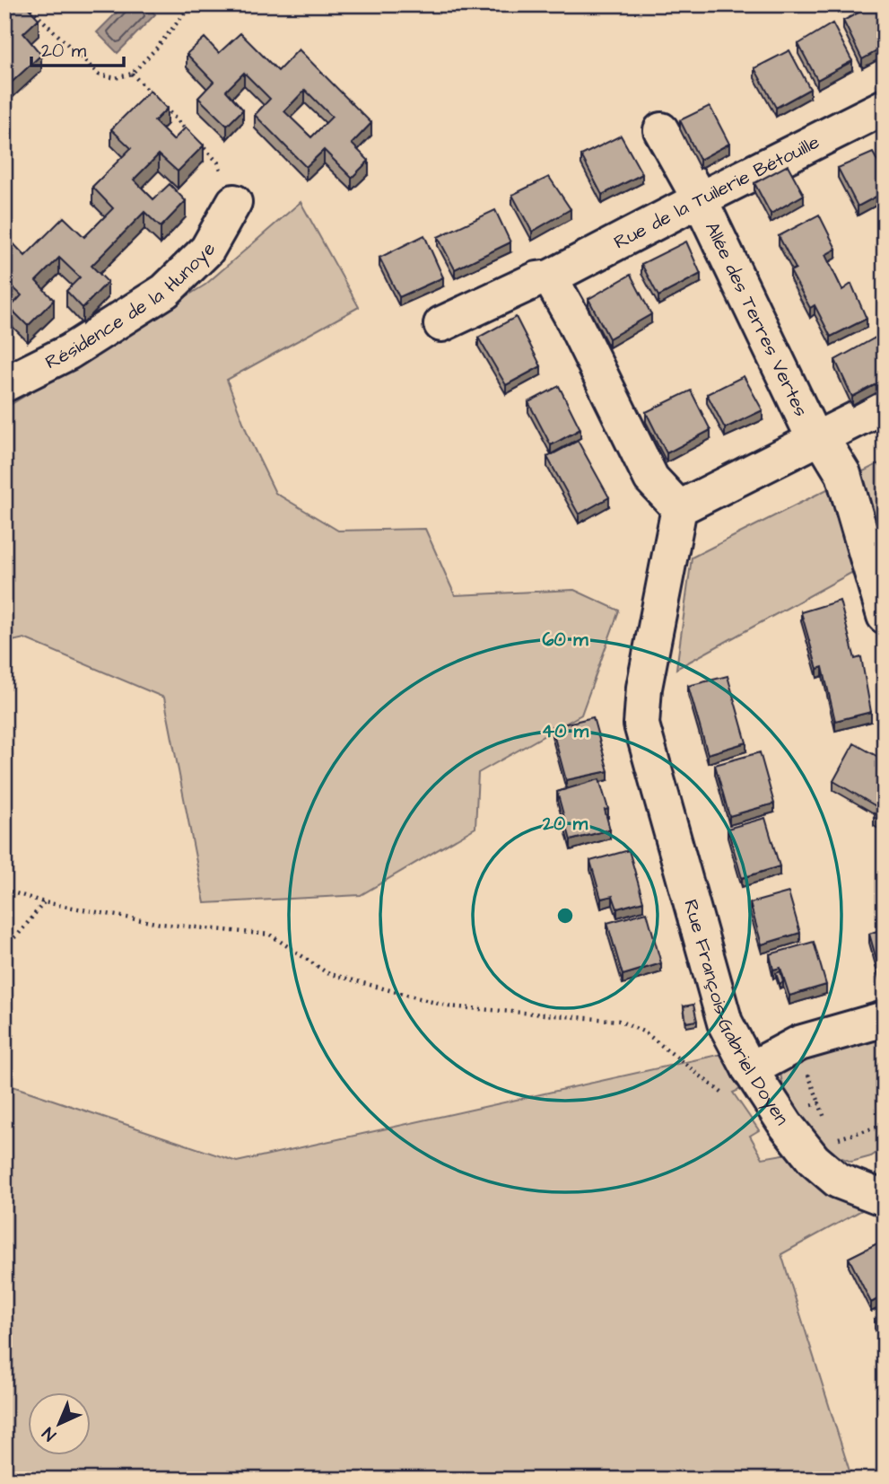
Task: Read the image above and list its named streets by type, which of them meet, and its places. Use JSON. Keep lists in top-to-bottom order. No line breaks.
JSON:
{"streets":{"street":["Rue de la Tuilerie Bétouille","Résidence de la Hunoye","Allée des Terres Vertes","Rue François-Gabriel Doyen"]},"crossings":[["Rue de la Tuilerie Bétouille","Allée des Terres Vertes"]],"scale_bar":"20 m","north":"bottom left","rings":["60 m","40 m","20 m"]}
